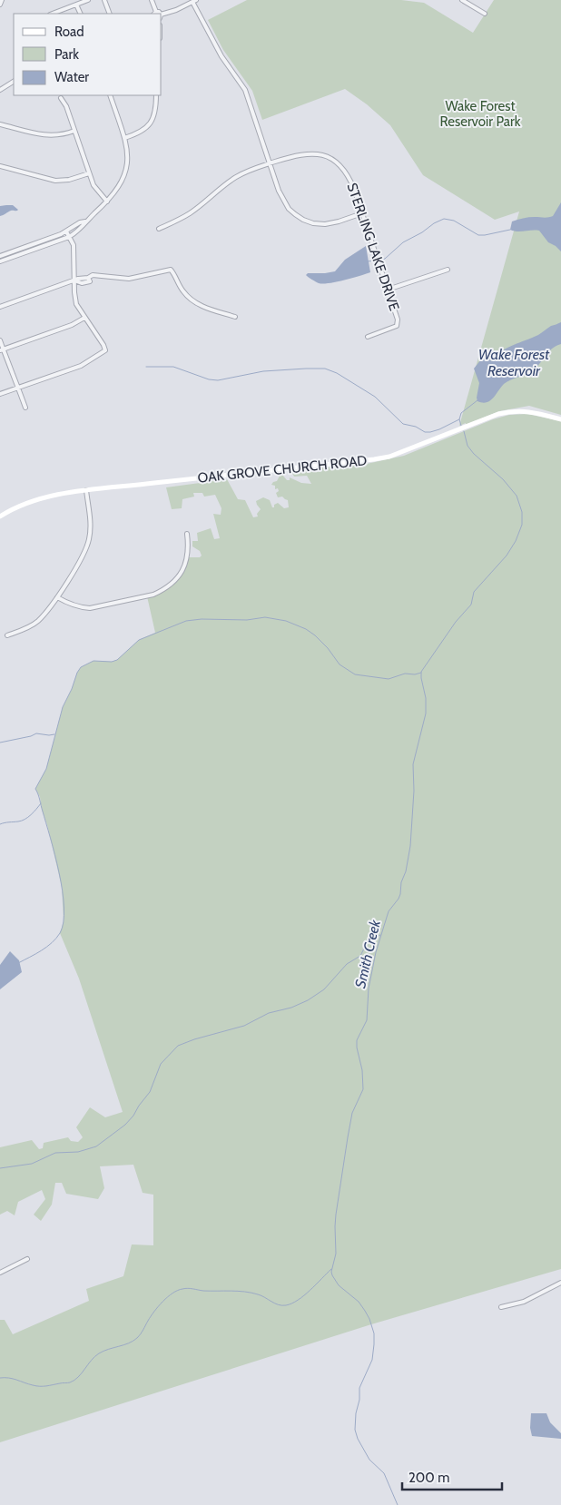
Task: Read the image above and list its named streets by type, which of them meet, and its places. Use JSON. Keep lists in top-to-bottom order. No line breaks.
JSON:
{"streets":{"main road":["OAK GROVE CHURCH ROAD"],"street":["STERLING LAKE DRIVE"]},"water":["Wake Forest Reservoir","Smith Creek"],"parks":["Wake Forest Reservoir Park"],"legend":["Road","Park","Water"],"scale_bar":"200 m"}
